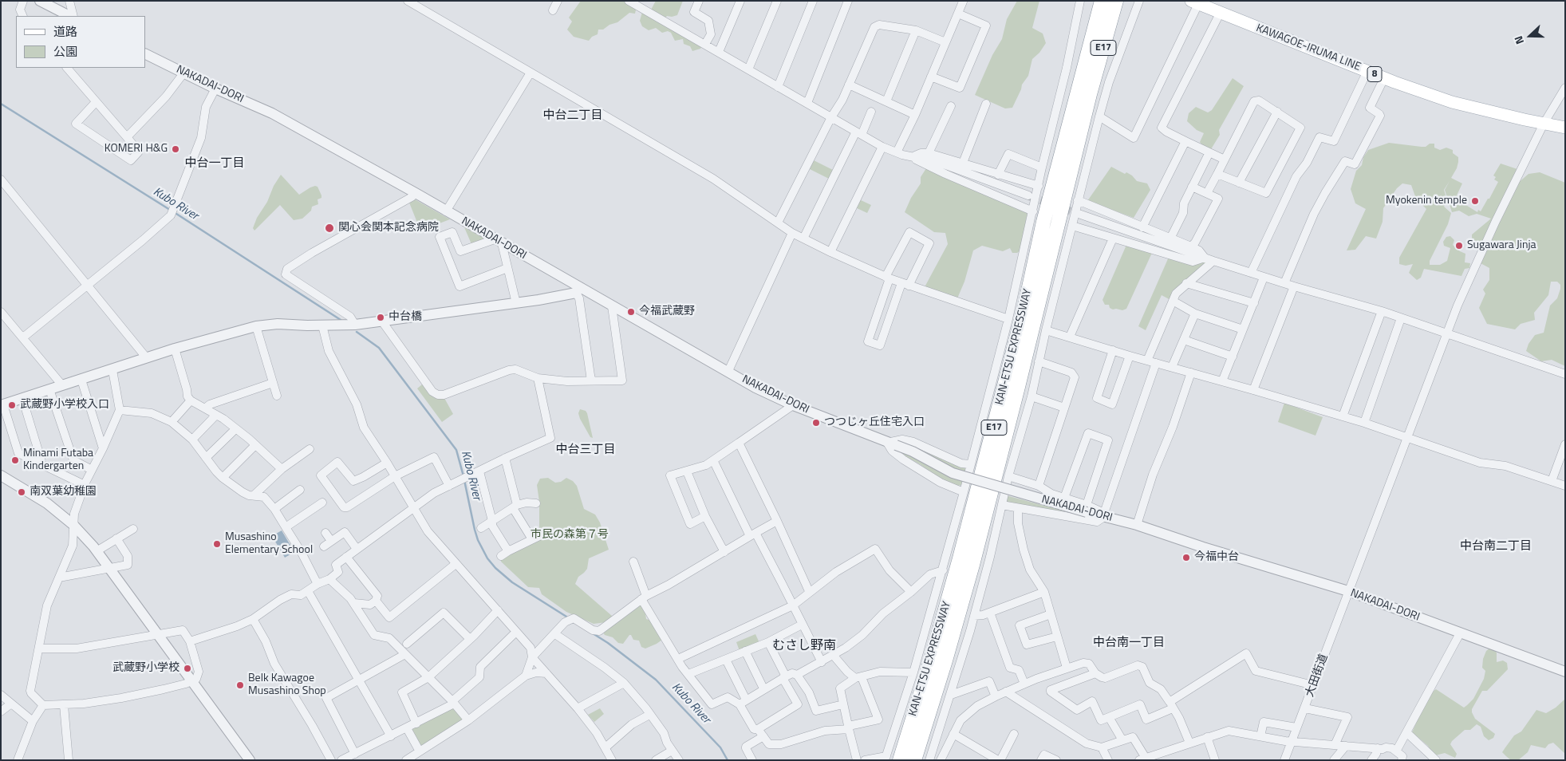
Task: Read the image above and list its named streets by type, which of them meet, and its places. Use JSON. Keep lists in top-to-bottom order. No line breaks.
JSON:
{"streets":{"highway":["E17","KAN-ETSU EXPRESSWAY"],"main road":["KAWAGOE-IRUMA LINE","8"],"street":["NAKADAI-DORI","大田街道"]},"crossings":[["KAWAGOE-IRUMA LINE","大田街道"],["NAKADAI-DORI","大田街道"]],"districts":["中台二丁目","中台一丁目","中台三丁目","中台南二丁目","中台南一丁目","むさし野南"],"water":["Kubo River"],"parks":["市民の森第７号"],"places":["KOMERI H&G","Myokenin temple","関心会関本記念病院","Sugawara Jinja","今福武蔵野","中台橋","武蔵野小学校入口","つつじヶ丘住宅入口","Minami Futaba Kindergarten","南双葉幼稚園","Musashino Elementary School","今福中台","武蔵野小学校","Belk Kawagoe Musashino Shop"],"legend":["道路","公園"],"north":"left"}
